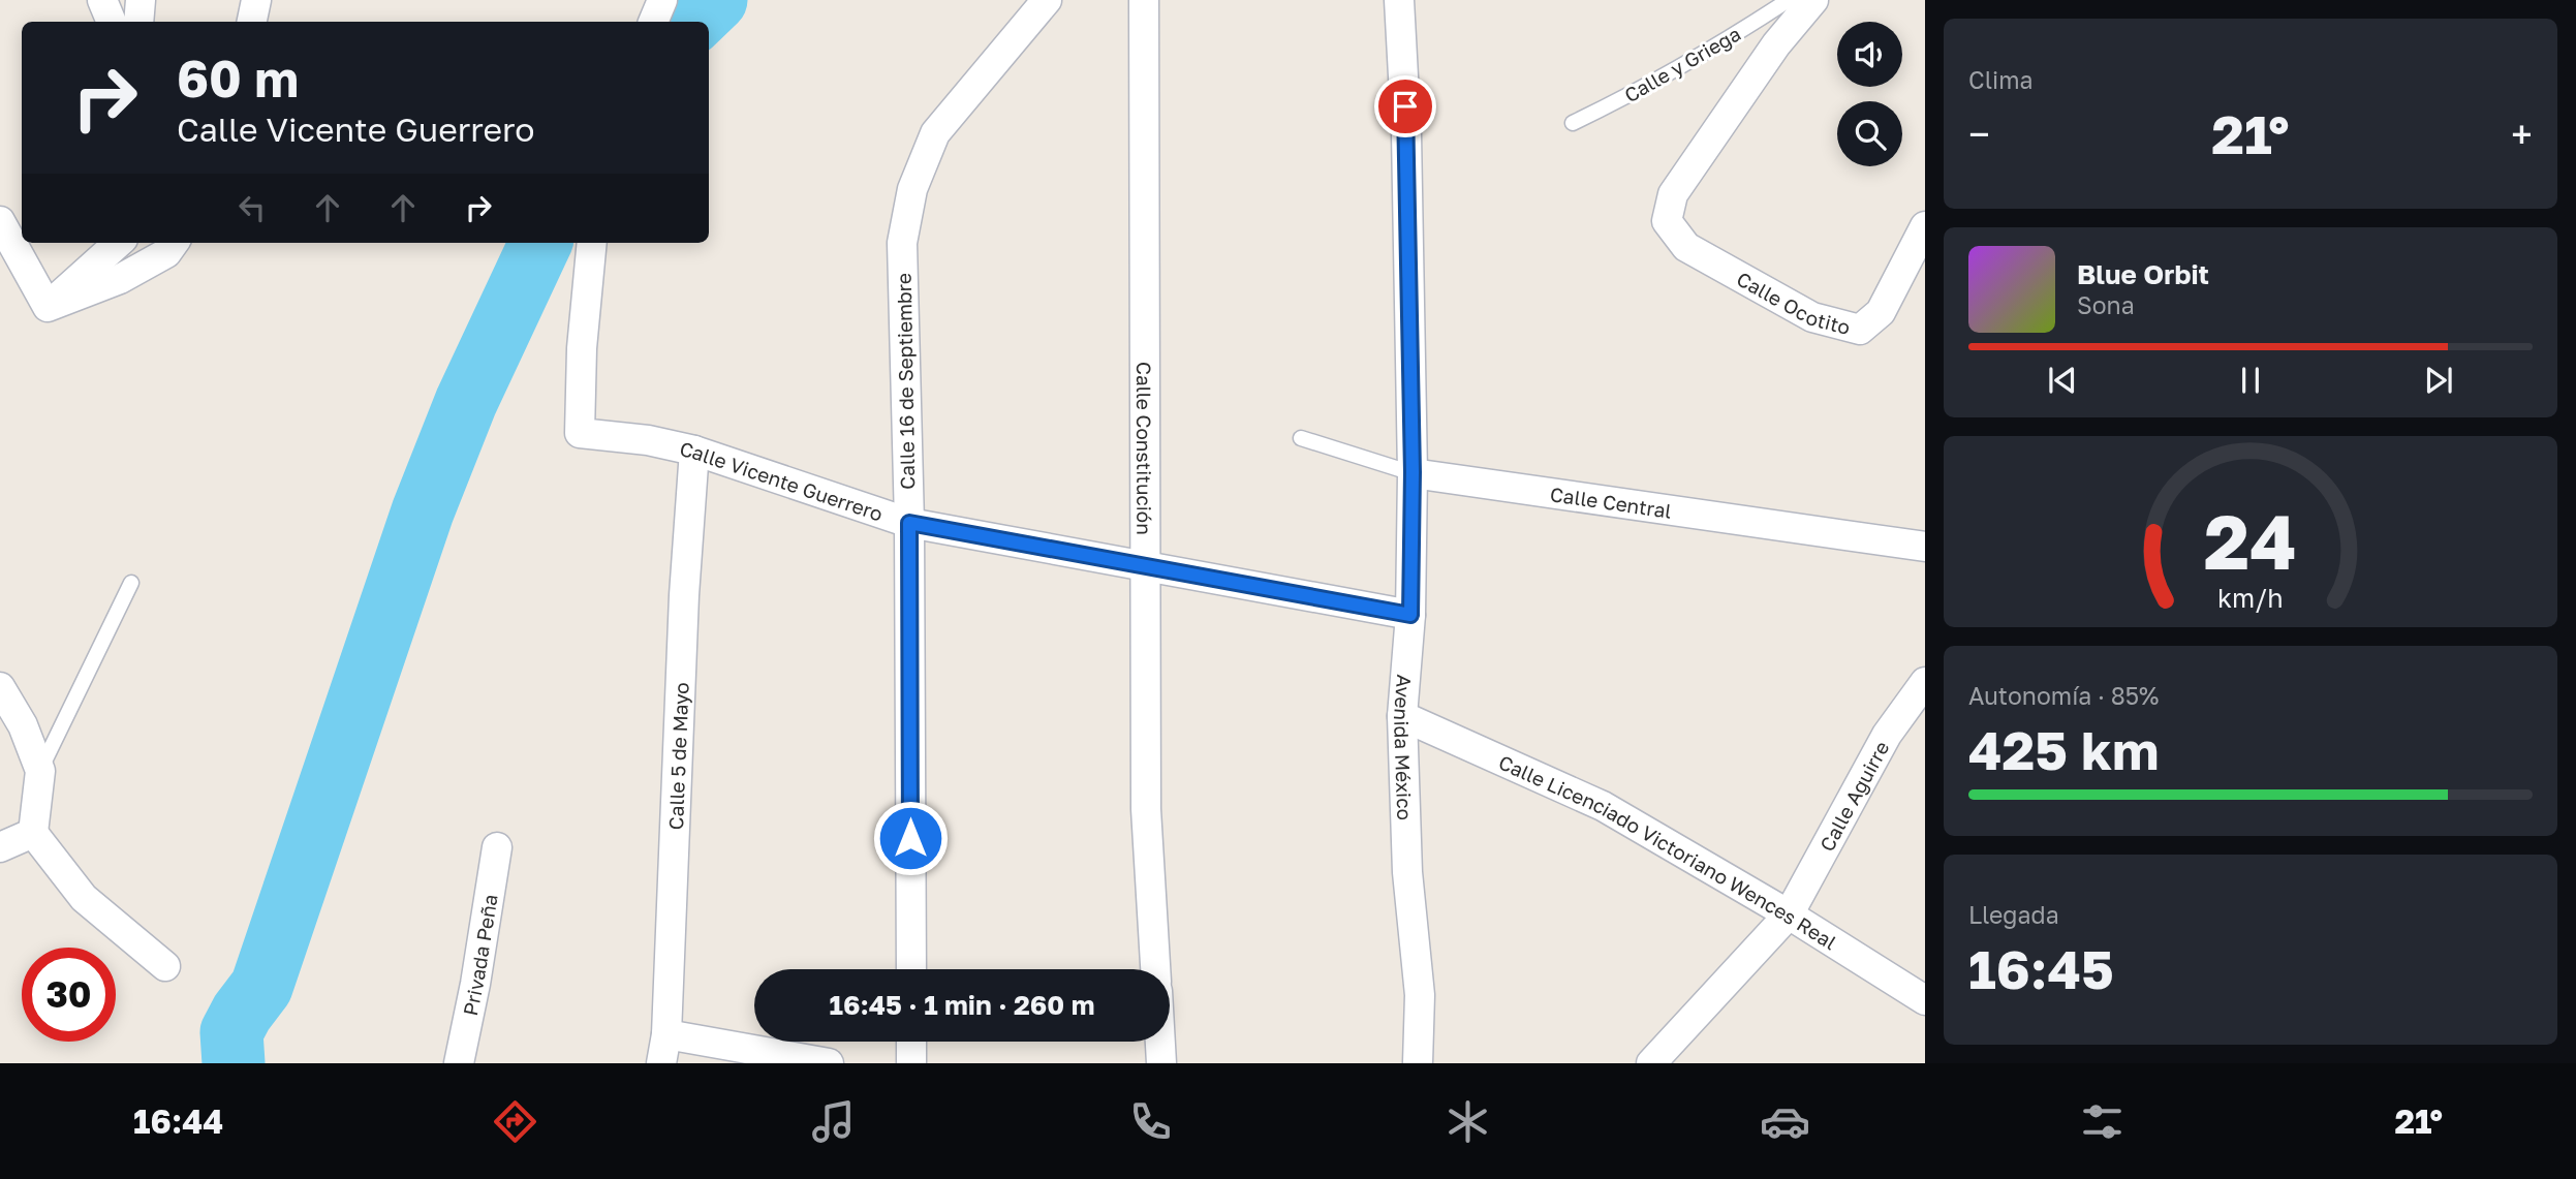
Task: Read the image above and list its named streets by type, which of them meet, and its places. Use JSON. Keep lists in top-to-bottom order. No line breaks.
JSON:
{"streets":{"street":["Calle Ocotito","Calle 16 de Septiembre","Calle Constitución","Calle Vicente Guerrero","Calle Central","Avenida México","Calle 5 de Mayo","Calle Aguirre","Calle Licenciado Victoriano Wences Real","Privada Peña"],"lane":["Calle y Griega"]},"crossings":[["Calle 16 de Septiembre","Calle Vicente Guerrero"],["Calle Constitución","Calle Vicente Guerrero"],["Calle Vicente Guerrero","Avenida México"],["Calle Vicente Guerrero","Calle 5 de Mayo"],["Calle Central","Avenida México"],["Avenida México","Calle Licenciado Victoriano Wences Real"],["Calle Aguirre","Calle Licenciado Victoriano Wences Real"]],"page":{"tile":["Clima",["Autonomía · 85%","425 km"],["Llegada","16:45"]],"turn":["60 m","Calle Vicente Guerrero"],"heat":["−","21°","+"],"song":["Blue Orbit","Sona"],"limit":"30","trip":"16:45 · 1 min · 260 m","tabs":["16:44","21°"],"gauge":["24","km/h"]}}
